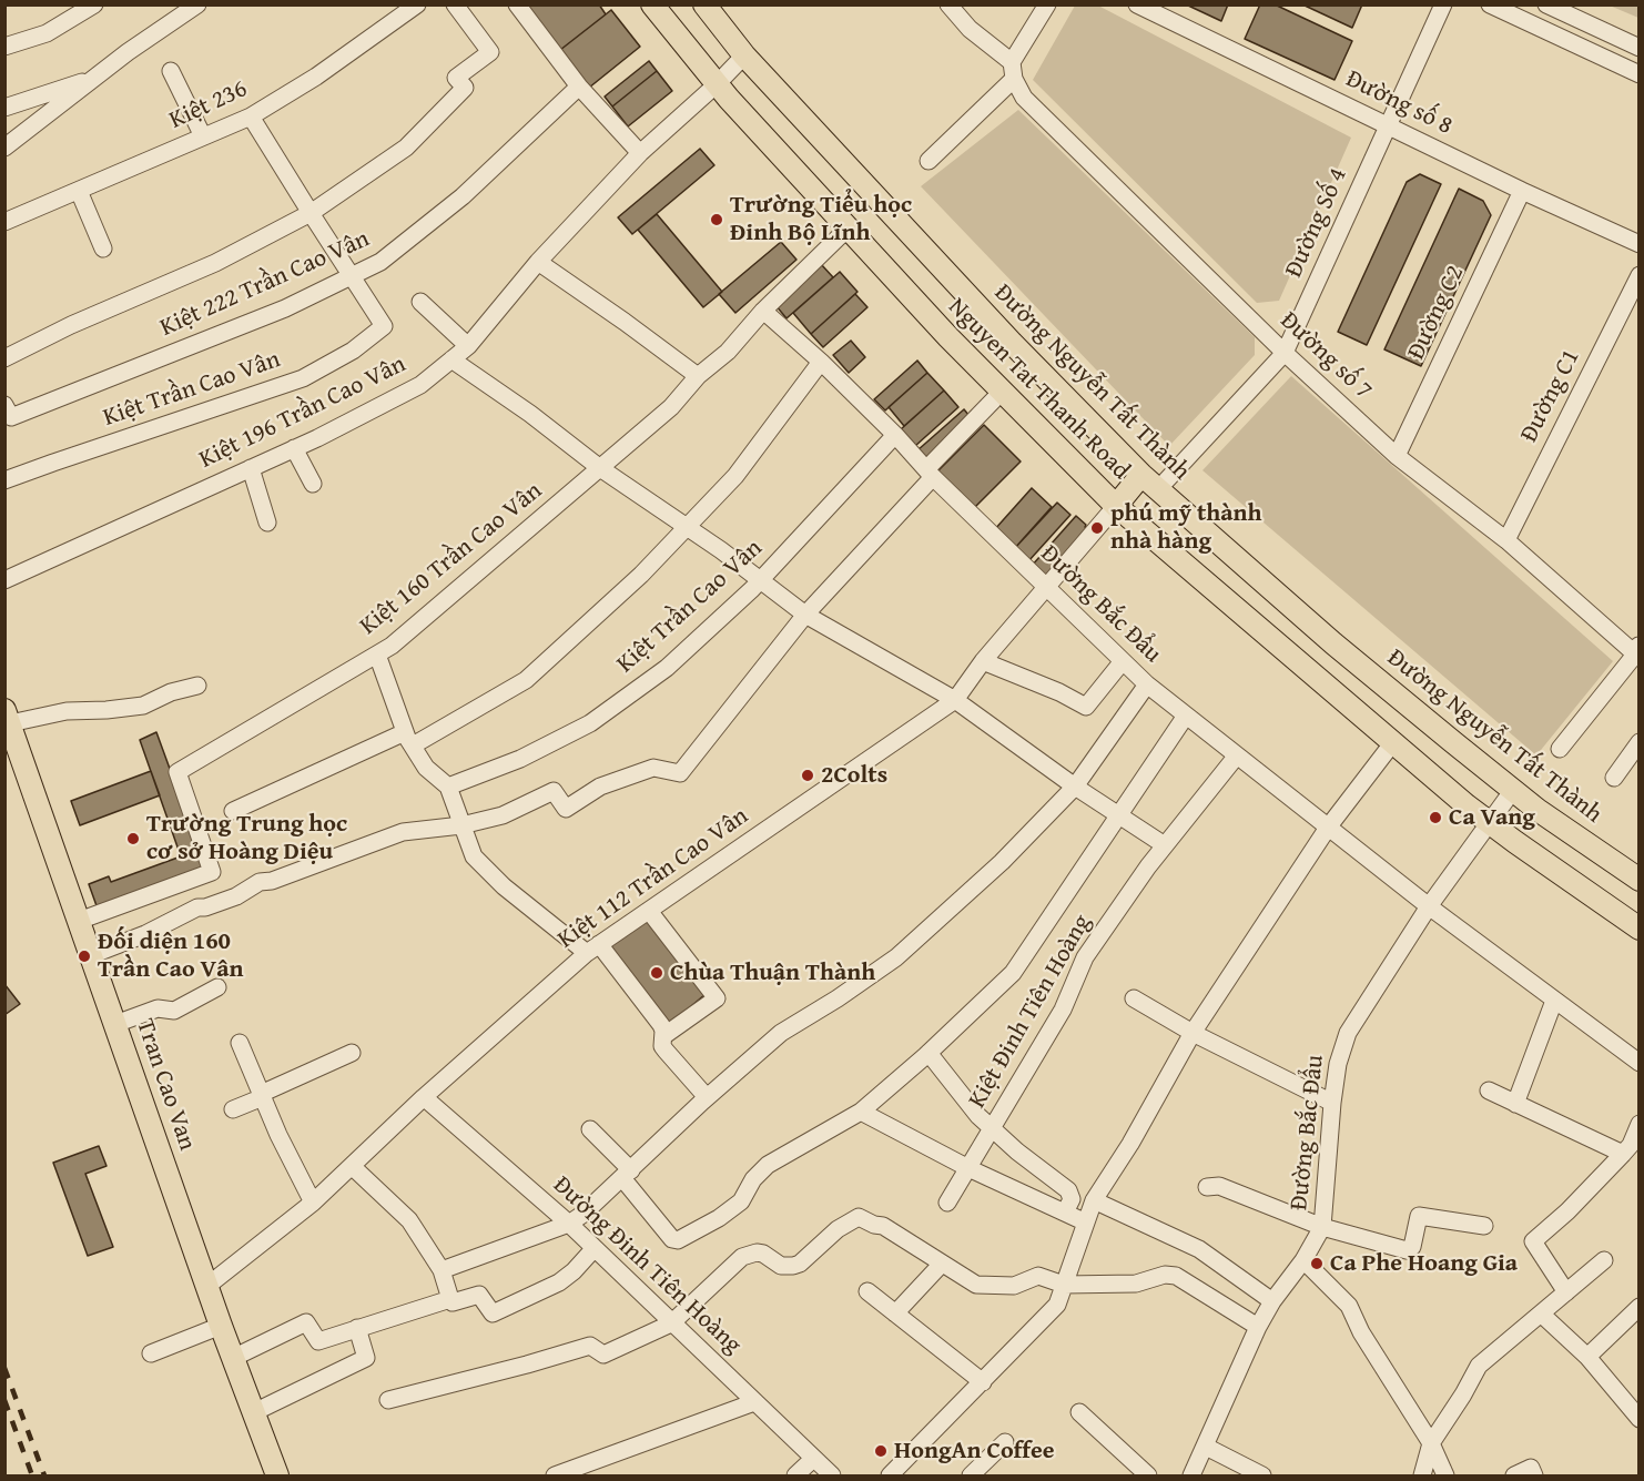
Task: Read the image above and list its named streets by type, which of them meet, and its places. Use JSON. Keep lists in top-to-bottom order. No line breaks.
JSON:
{"streets":{"main road":["Đường Nguyễn Tất Thành","Nguyen Tat Thanh Road","Tran Cao Van"],"street":["Đường số 8","Kiệt 236","Đường Số 4","Kiệt 222 Trần Cao Vân","Đường C2","Đường số 7","Kiệt Trần Cao Vân","Đường C1","Kiệt 196 Trần Cao Vân","Kiệt 160 Trần Cao Vân","Đường Bắc Đẩu","Kiệt 112 Trần Cao Vân","Kiệt Đinh Tiên Hoàng","Đường Đinh Tiên Hoàng"]},"crossings":[["Đường số 8","Đường Số 4"],["Đường số 8","Đường C2"],["Đường Số 4","Đường số 7"],["Đường Số 4","Đường Nguyễn Tất Thành"],["Kiệt 222 Trần Cao Vân","Kiệt Trần Cao Vân"],["Đường C2","Đường số 7"],["Đường số 7","Đường C1"],["Đường Nguyễn Tất Thành","Kiệt 196 Trần Cao Vân"],["Đường Nguyễn Tất Thành","Đường Bắc Đẩu"],["Kiệt Trần Cao Vân","Đường Bắc Đẩu"],["Nguyen Tat Thanh Road","Kiệt 196 Trần Cao Vân"],["Nguyen Tat Thanh Road","Kiệt 160 Trần Cao Vân"],["Nguyen Tat Thanh Road","Đường Bắc Đẩu"],["Nguyen Tat Thanh Road","Kiệt 112 Trần Cao Vân"],["Kiệt 160 Trần Cao Vân","Đường Bắc Đẩu"],["Kiệt 160 Trần Cao Vân","Tran Cao Van"],["Đường Bắc Đẩu","Kiệt 112 Trần Cao Vân"],["Đường Bắc Đẩu","Kiệt Đinh Tiên Hoàng"],["Kiệt 112 Trần Cao Vân","Tran Cao Van"],["Kiệt 112 Trần Cao Vân","Đường Đinh Tiên Hoàng"]],"places":["Trường Tiểu học Đinh Bộ Lĩnh","phú mỹ thành nhà hàng","2Colts","Ca Vang","Trường Trung học cơ sở Hoàng Diệu","Đối diện 160 Trần Cao Vân","Chùa Thuận Thành","Ca Phe Hoang Gia","HongAn Coffee"]}
